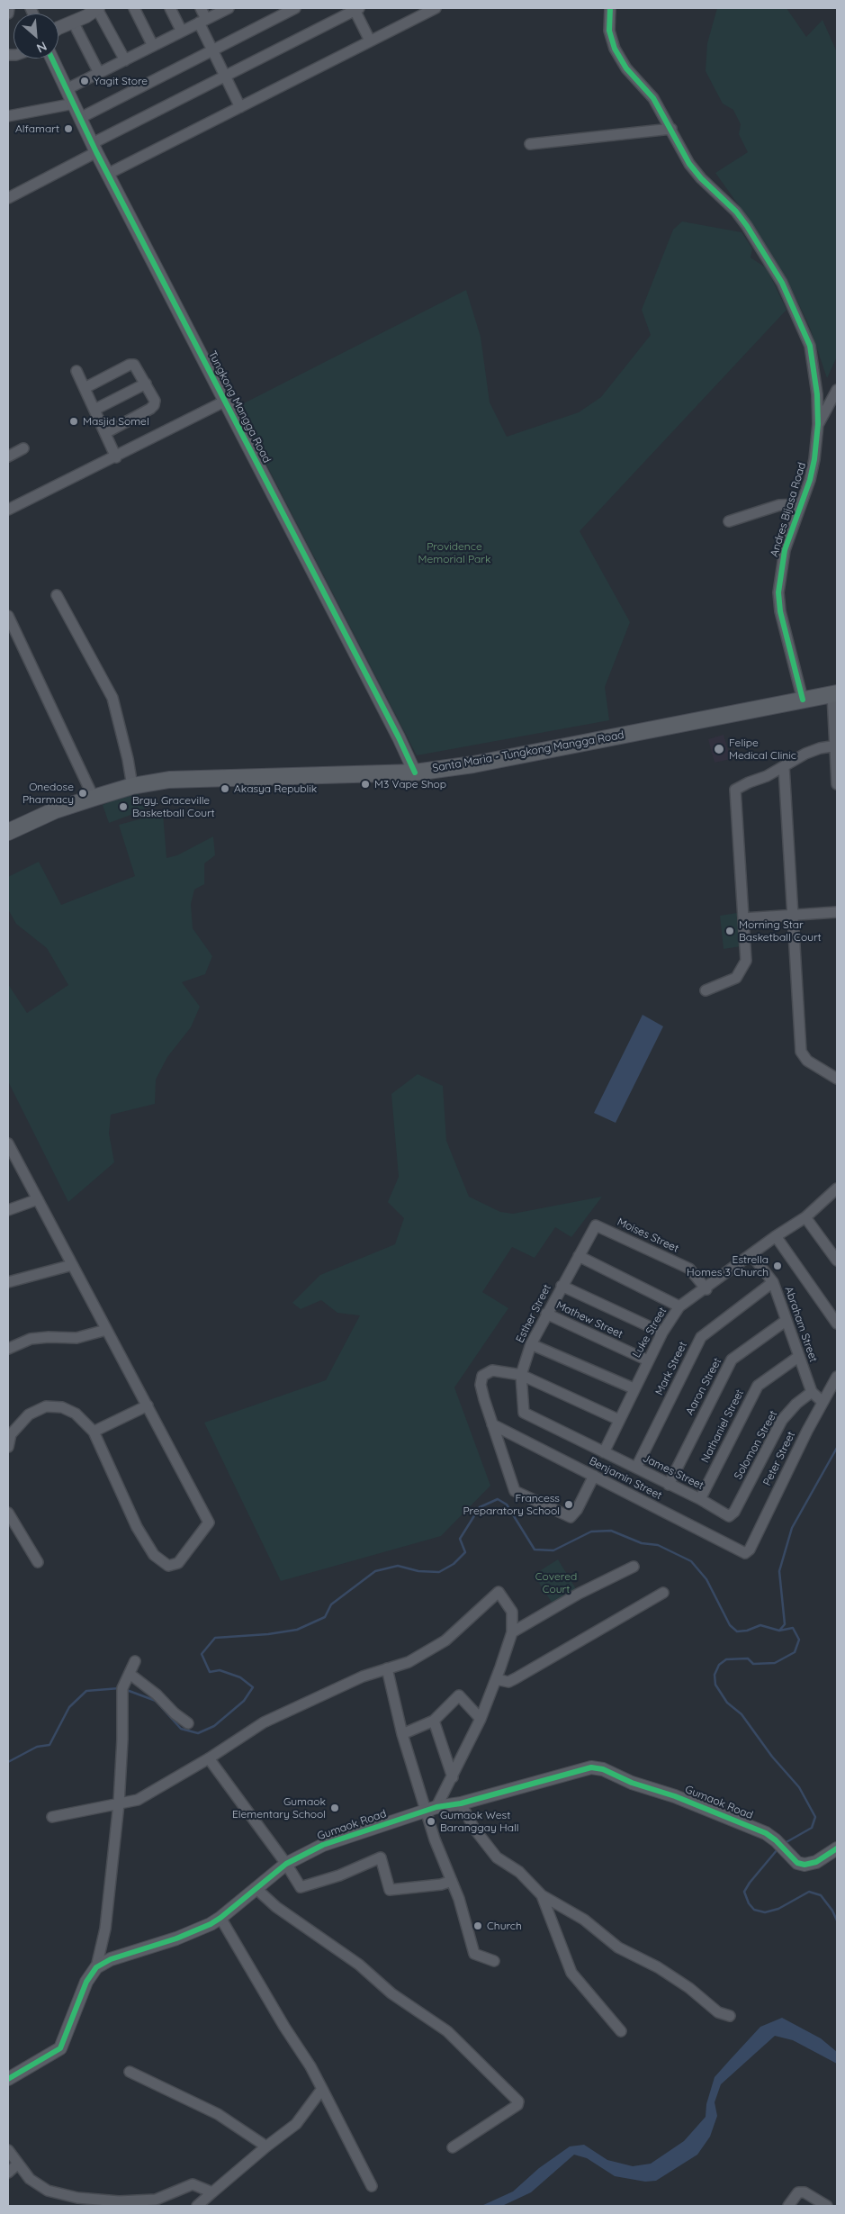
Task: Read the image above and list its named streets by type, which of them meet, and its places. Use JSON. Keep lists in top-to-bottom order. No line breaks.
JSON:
{"streets":{"main road":["Santa Maria - Tungkong Mangga Road"],"street":["Tungkong Mangga Road","Andres Bijasa Road","Moises Street","Esther Street","Mathew Street","Abraham Street","Luke Street","Mark Street","Aaron Street","Nathaniel Street","Solomon Street","Peter Street","James Street","Benjamin Street","Gumaok Road"]},"crossings":[["Tungkong Mangga Road","Santa Maria - Tungkong Mangga Road"],["Andres Bijasa Road","Santa Maria - Tungkong Mangga Road"],["Moises Street","Esther Street"],["Moises Street","Luke Street"],["Esther Street","Mathew Street"],["Esther Street","Luke Street"],["Esther Street","James Street"],["Mathew Street","Luke Street"],["Abraham Street","Luke Street"],["Abraham Street","Mark Street"],["Abraham Street","Aaron Street"],["Abraham Street","Nathaniel Street"],["Abraham Street","Solomon Street"],["Abraham Street","Peter Street"],["Luke Street","James Street"],["Mark Street","James Street"],["Aaron Street","James Street"],["Nathaniel Street","James Street"],["Solomon Street","James Street"],["Peter Street","Benjamin Street"]],"parks":["Providence Memorial Park","Covered Court"],"places":["Yagit Store","Alfamart","Masjid Somel","Felipe Medical Clinic","M3 Vape Shop","Akasya Republik","Onedose Pharmacy","Brgy. Graceville Basketball Court","Morning Star Basketball Court","Estrella Homes 3 Church","Francess Preparatory School","Gumaok Elementary School","Gumaok West Baranggay Hall","Church"],"north":"bottom right"}
